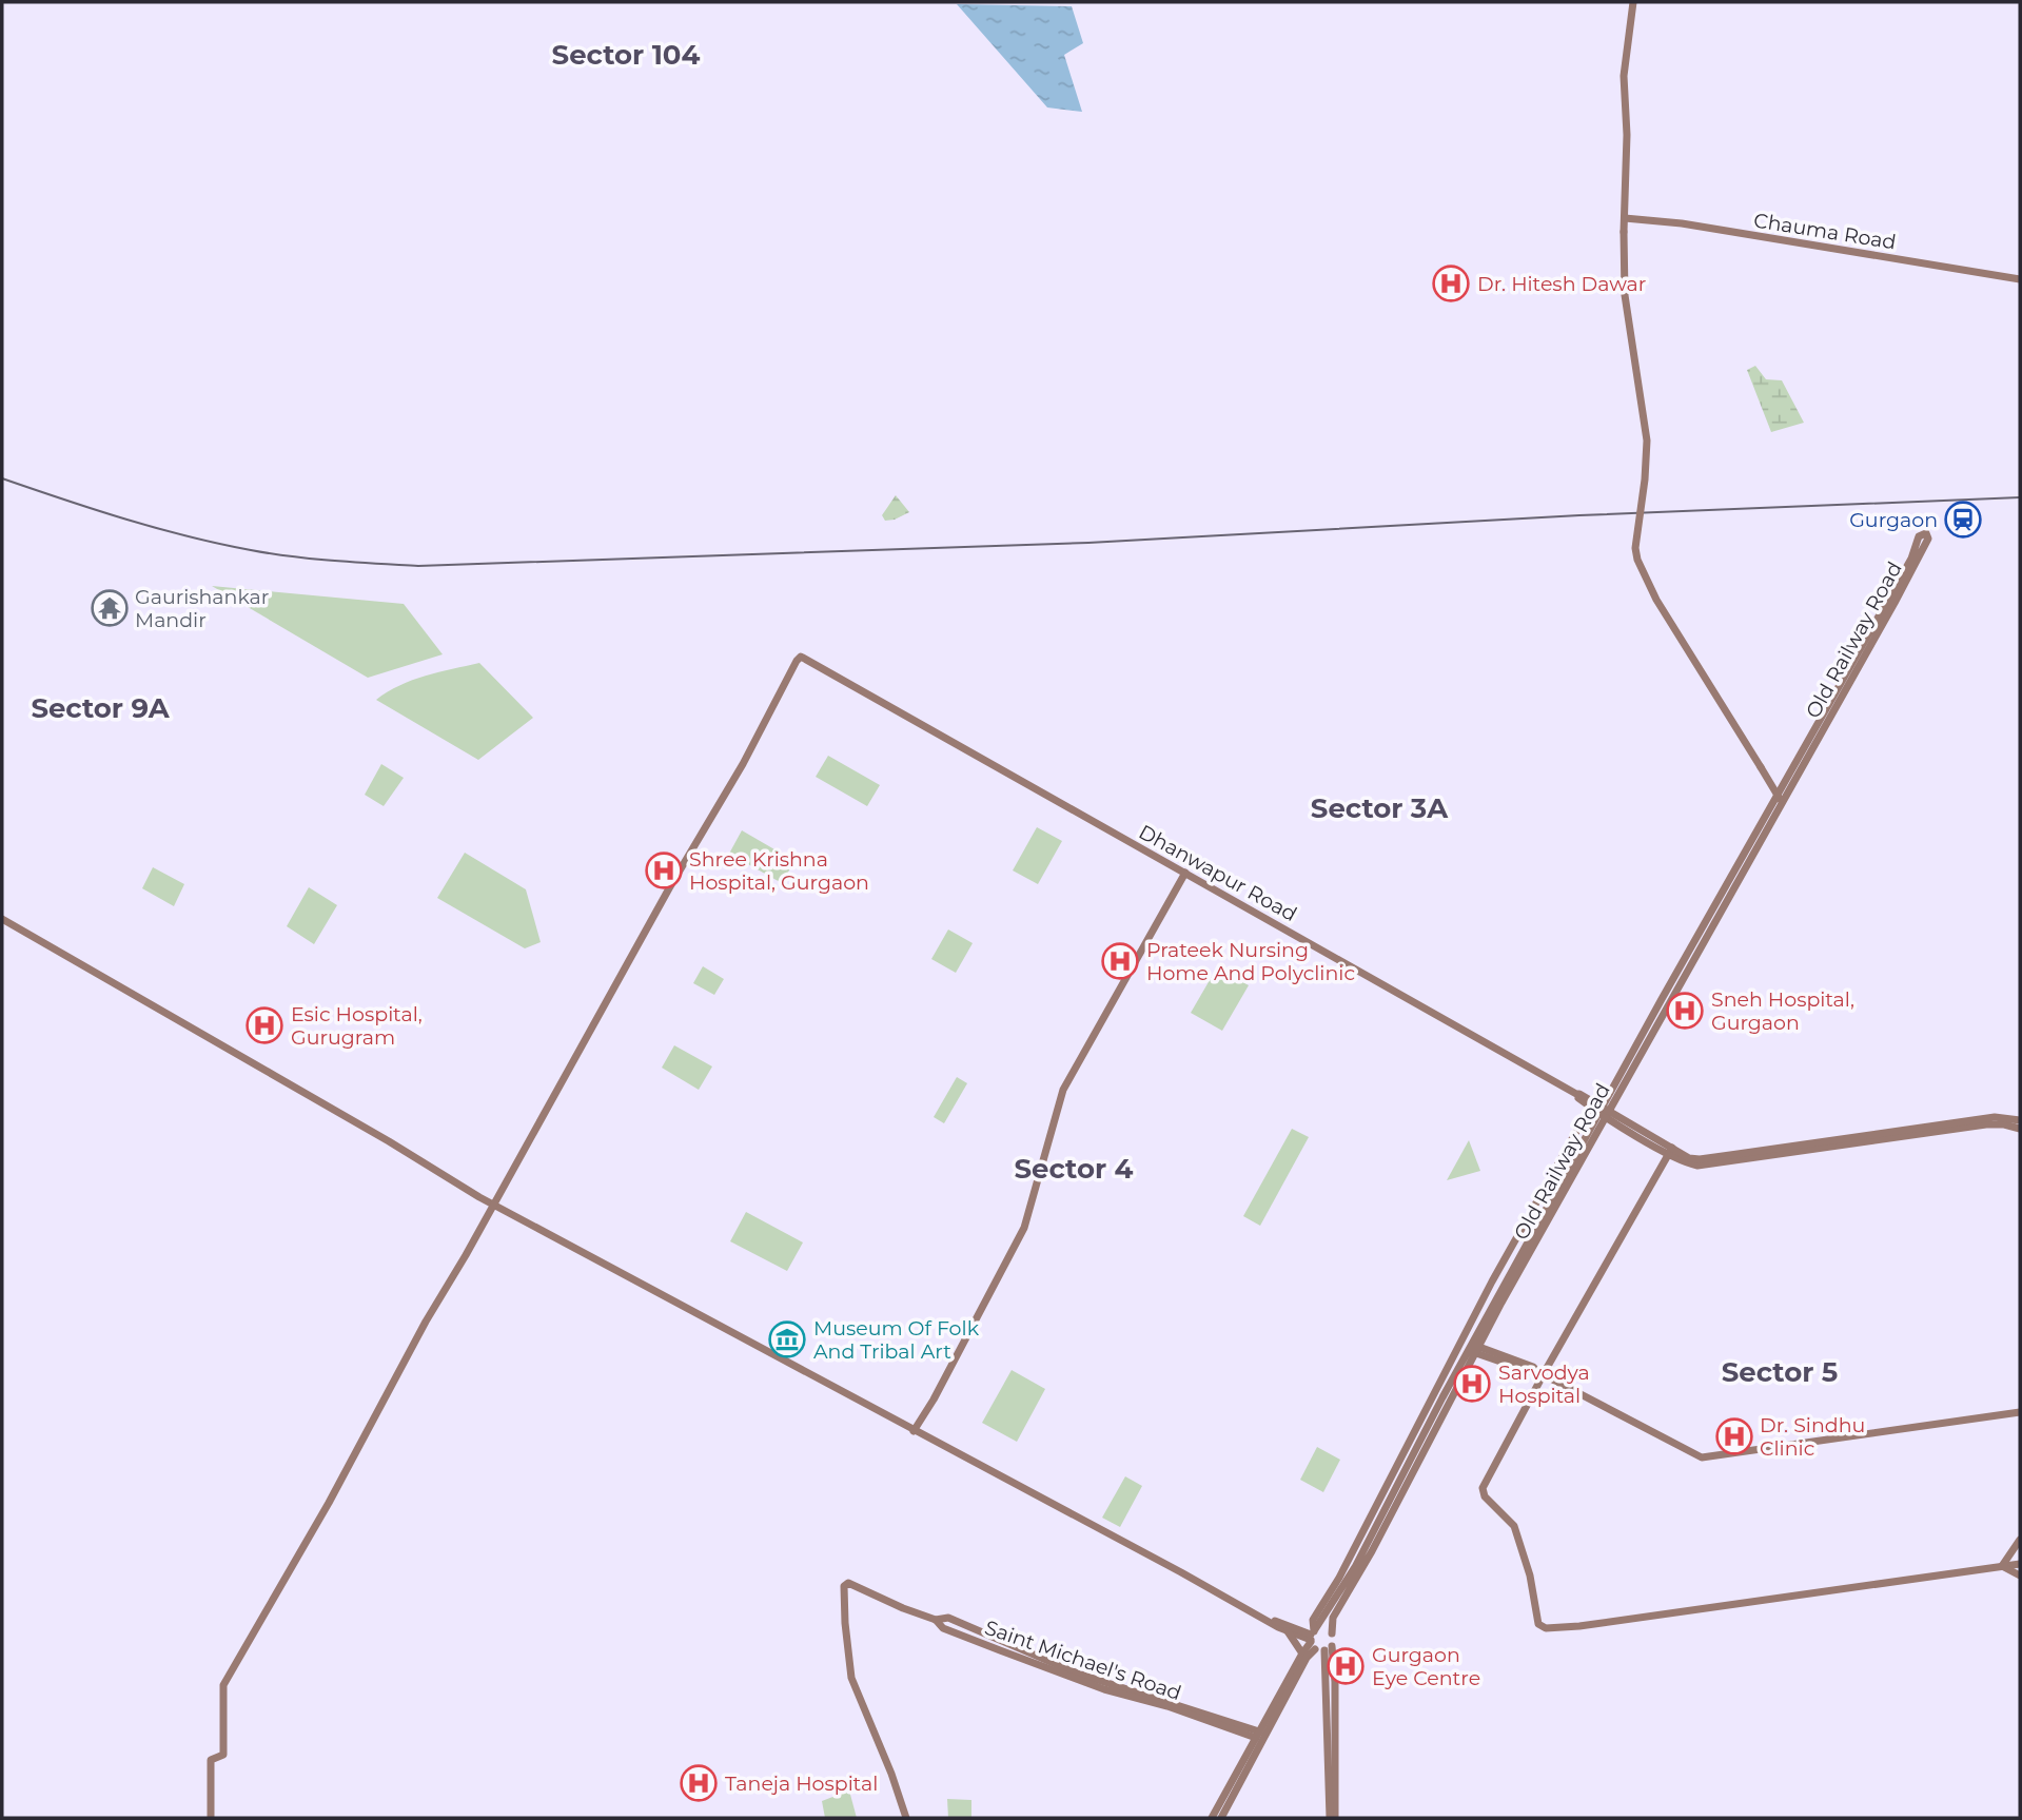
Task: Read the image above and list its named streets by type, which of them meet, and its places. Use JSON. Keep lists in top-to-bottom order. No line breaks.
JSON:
{"streets":{"street":["Chauma Road","Old Railway Road","Dhanwapur Road","Saint Michael's Road"]},"crossings":[["Old Railway Road","Dhanwapur Road"],["Old Railway Road","Saint Michael's Road"]],"districts":["Sector 104","Sector 9A","Sector 3A","Sector 4","Sector 5"],"places":{"hospital":["Dr. Hitesh Dawar","Shree Krishna Hospital, Gurgaon","Prateek Nursing Home And Polyclinic","Sneh Hospital, Gurgaon","Esic Hospital, Gurugram","Sarvodya Hospital","Dr. Sindhu Clinic","Gurgaon Eye Centre","Taneja Hospital"],"station":["Gurgaon"],"temple":["Gaurishankar Mandir"],"museum":["Museum Of Folk And Tribal Art"]}}
